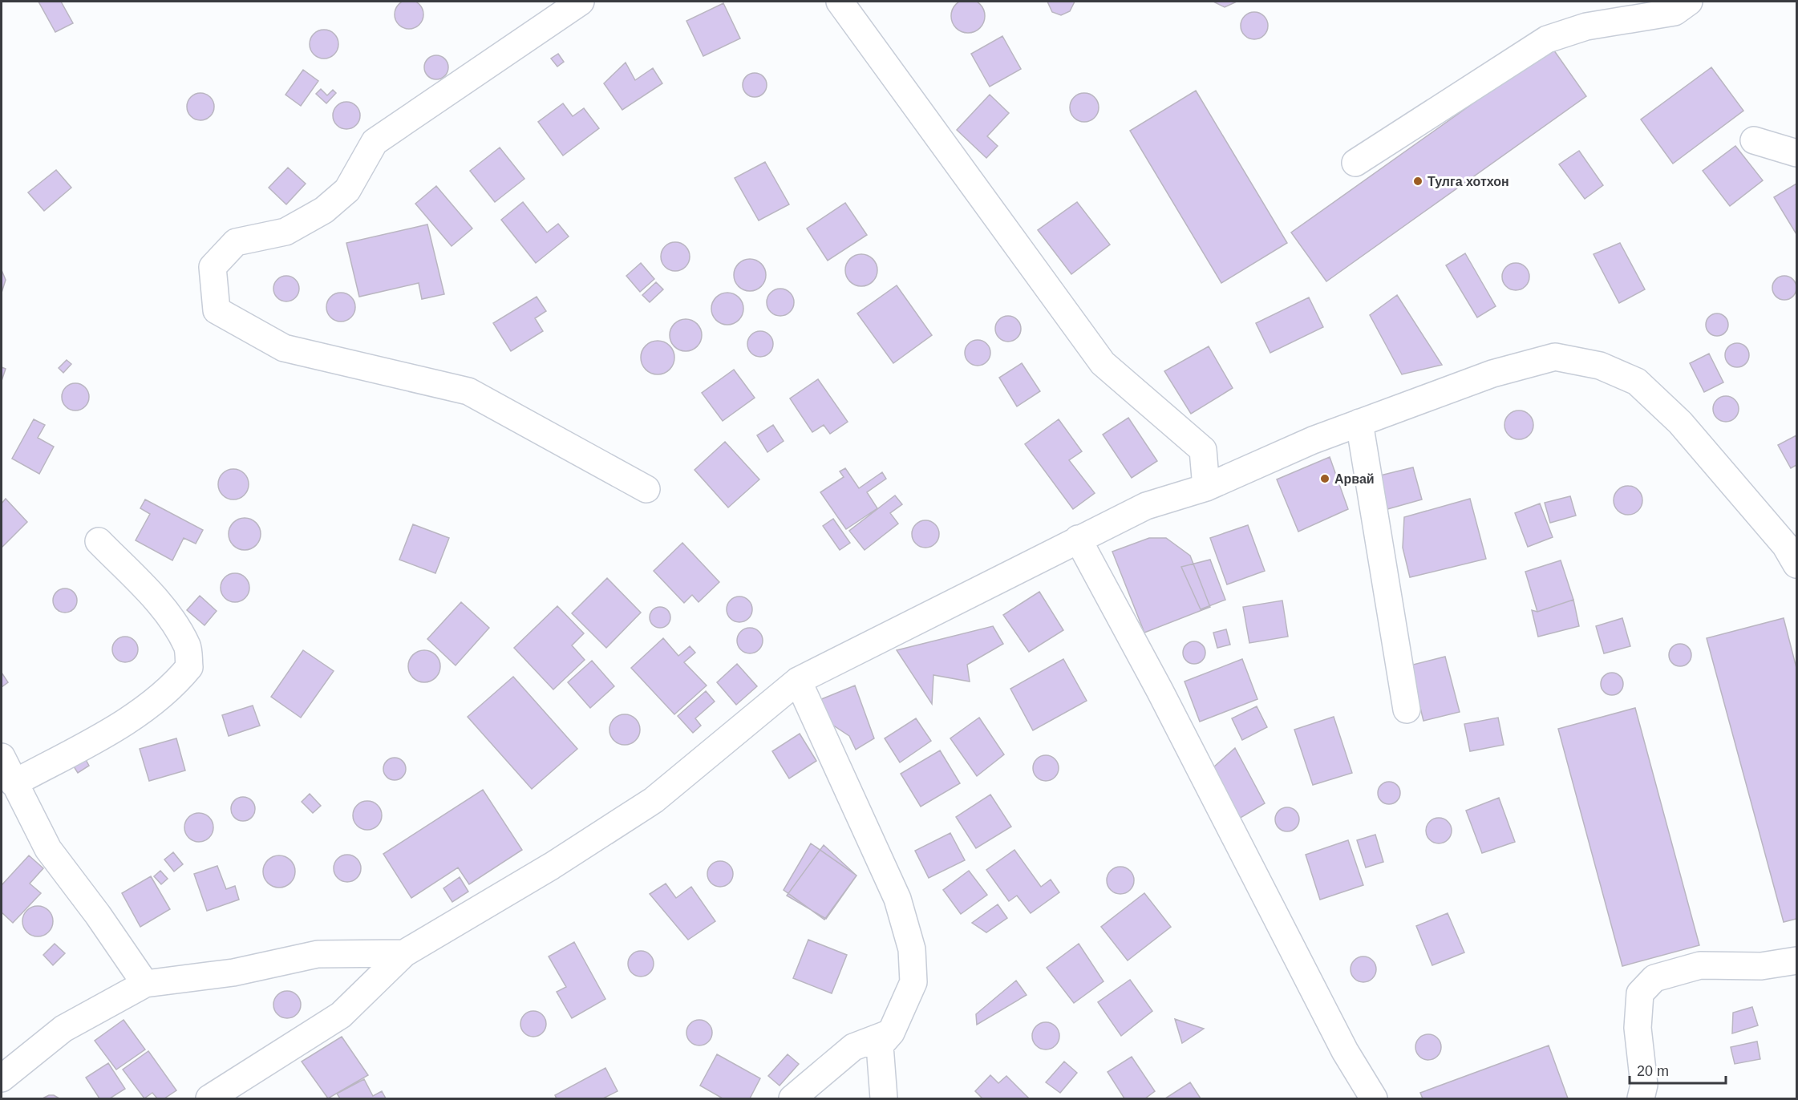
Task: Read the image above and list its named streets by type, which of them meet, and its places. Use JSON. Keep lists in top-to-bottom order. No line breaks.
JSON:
{"places":["Тулга хотхон","Арвай"],"scale_bar":"20 m"}
